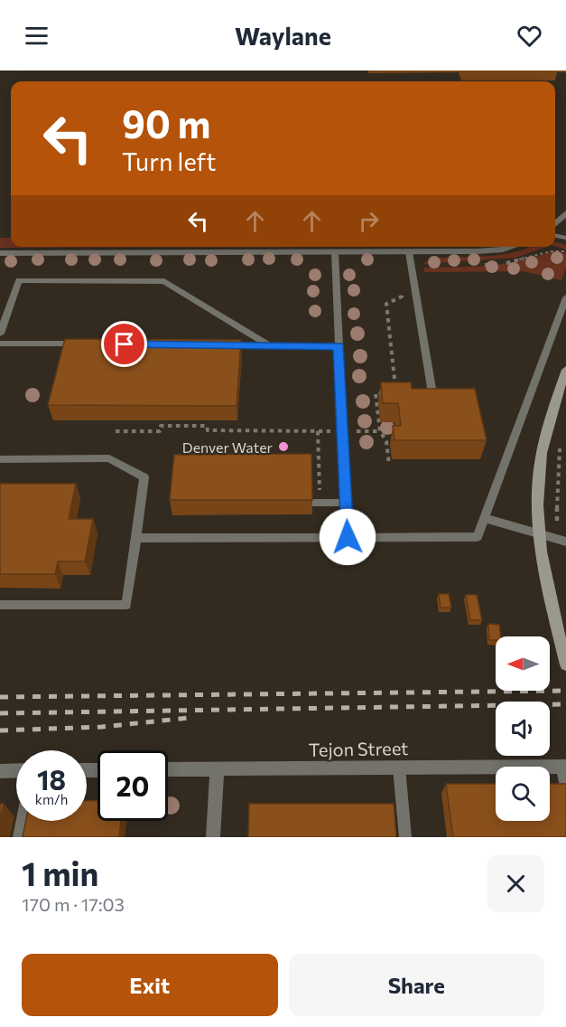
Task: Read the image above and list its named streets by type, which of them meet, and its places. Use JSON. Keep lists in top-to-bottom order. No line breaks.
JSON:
{"streets":{"street":["Tejon Street"]},"places":["Denver Water"],"north":"left","page":{"header":"Waylane","turn":["90 m","Turn left"],"speed":"18 km/h","limit":"20","heading":["1 min","170 m · 17:03"],"buttons":["Exit","Share"]}}
